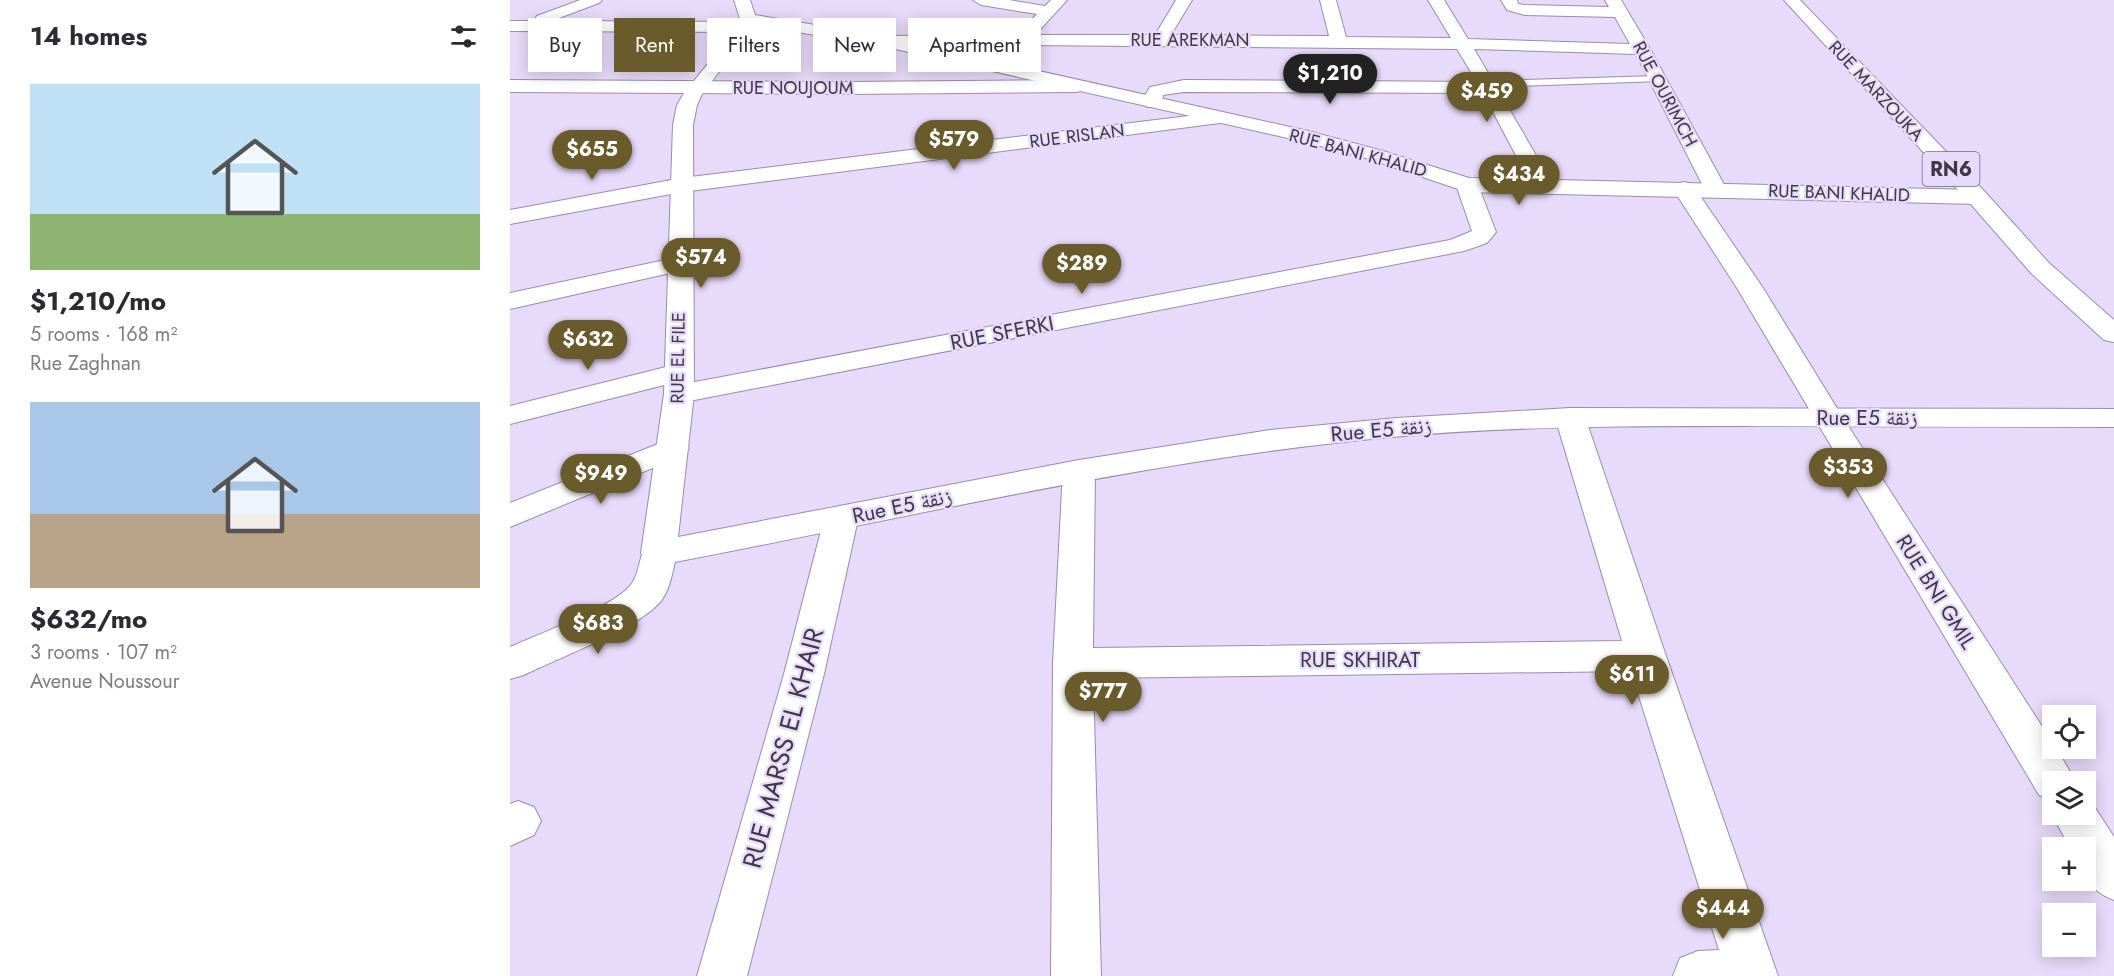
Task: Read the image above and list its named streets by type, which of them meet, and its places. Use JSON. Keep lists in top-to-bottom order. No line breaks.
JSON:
{"streets":{"street":["RUE AREKMAN","RUE NOUJOUM","RUE MARZOUKA","RUE OURIMCH","RUE RISLAN","RUE BANI KHALID","RN6","RUE SFERKI","RUE EL FILE","Rue E5 زنقة","RUE BNI GMIL","RUE SKHIRAT","RUE MARSS EL KHAIR"]},"crossings":[["RUE AREKMAN","RUE OURIMCH"],["RUE NOUJOUM","RUE BANI KHALID"],["RUE NOUJOUM","RUE EL FILE"],["RUE MARZOUKA","RUE BANI KHALID"],["RUE OURIMCH","RUE BANI KHALID"],["RUE RISLAN","RUE BANI KHALID"],["RUE RISLAN","RUE EL FILE"],["RUE BANI KHALID","RUE SFERKI"],["RUE BANI KHALID","RUE BNI GMIL"],["RUE SFERKI","RUE EL FILE"],["RUE EL FILE","Rue E5 زنقة"],["Rue E5 زنقة","RUE BNI GMIL"],["Rue E5 زنقة","RUE MARSS EL KHAIR"]],"page":{"heading":"14 homes","chip":["Buy","Rent","Filters","New","Apartment"],"price":["$1,210","$459","$579","$655","$434","$574","$289","$632","$353","$949","$683","$611","$777","$444"],"list":[{"name":"$1,210/mo","note":"5 rooms · 168 m² · Rue Zaghnan"},{"name":"$632/mo","note":"3 rooms · 107 m² · Avenue Noussour"}],"map_buttons":["+","−"]}}
